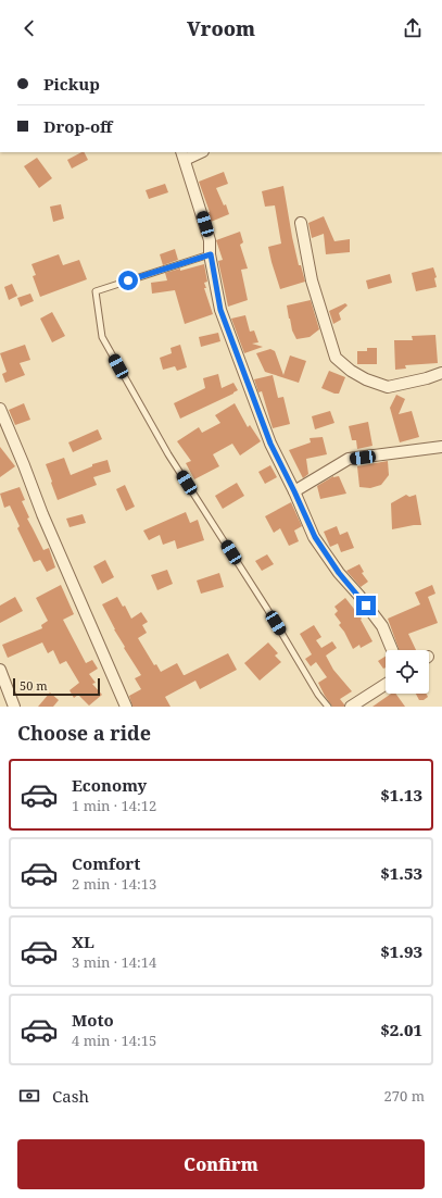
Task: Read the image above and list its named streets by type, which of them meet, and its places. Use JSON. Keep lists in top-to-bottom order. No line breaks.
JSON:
{"scale_bar":"50 m","page":{"header":"Vroom","banner":["Pickup","Drop-off"],"scale":"50 m","heading":"Choose a ride","list":[{"name":"Economy","note":"1 min · 14:12","value":"$1.13"},{"name":"Comfort","note":"2 min · 14:13","value":"$1.53"},{"name":"XL","note":"3 min · 14:14","value":"$1.93"},{"name":"Moto","note":"4 min · 14:15","value":"$2.01"}],"pay":["Cash","270 m"],"buttons":"Confirm"}}
